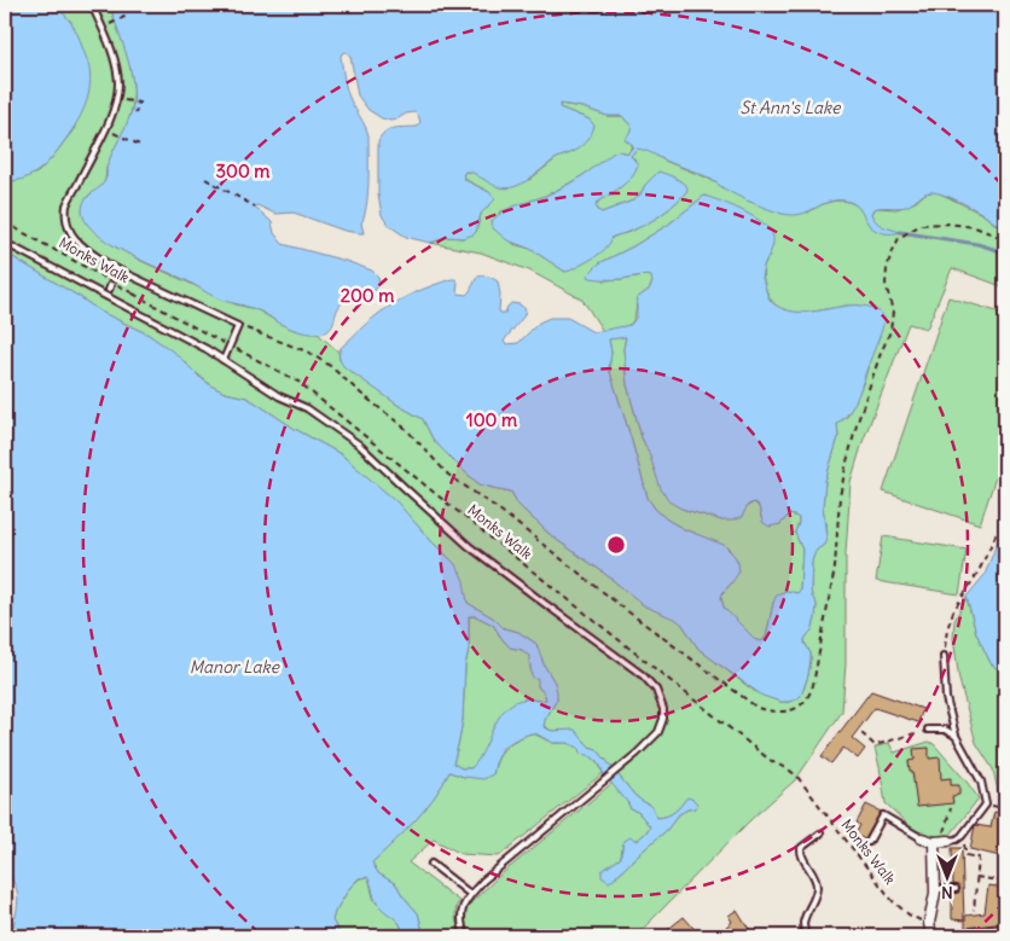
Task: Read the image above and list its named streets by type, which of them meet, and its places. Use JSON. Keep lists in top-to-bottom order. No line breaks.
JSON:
{"streets":{"path":["Monks Walk"]},"water":["St Ann's Lake","Manor Lake"],"north":"bottom","rings":["300 m","200 m","100 m"]}
